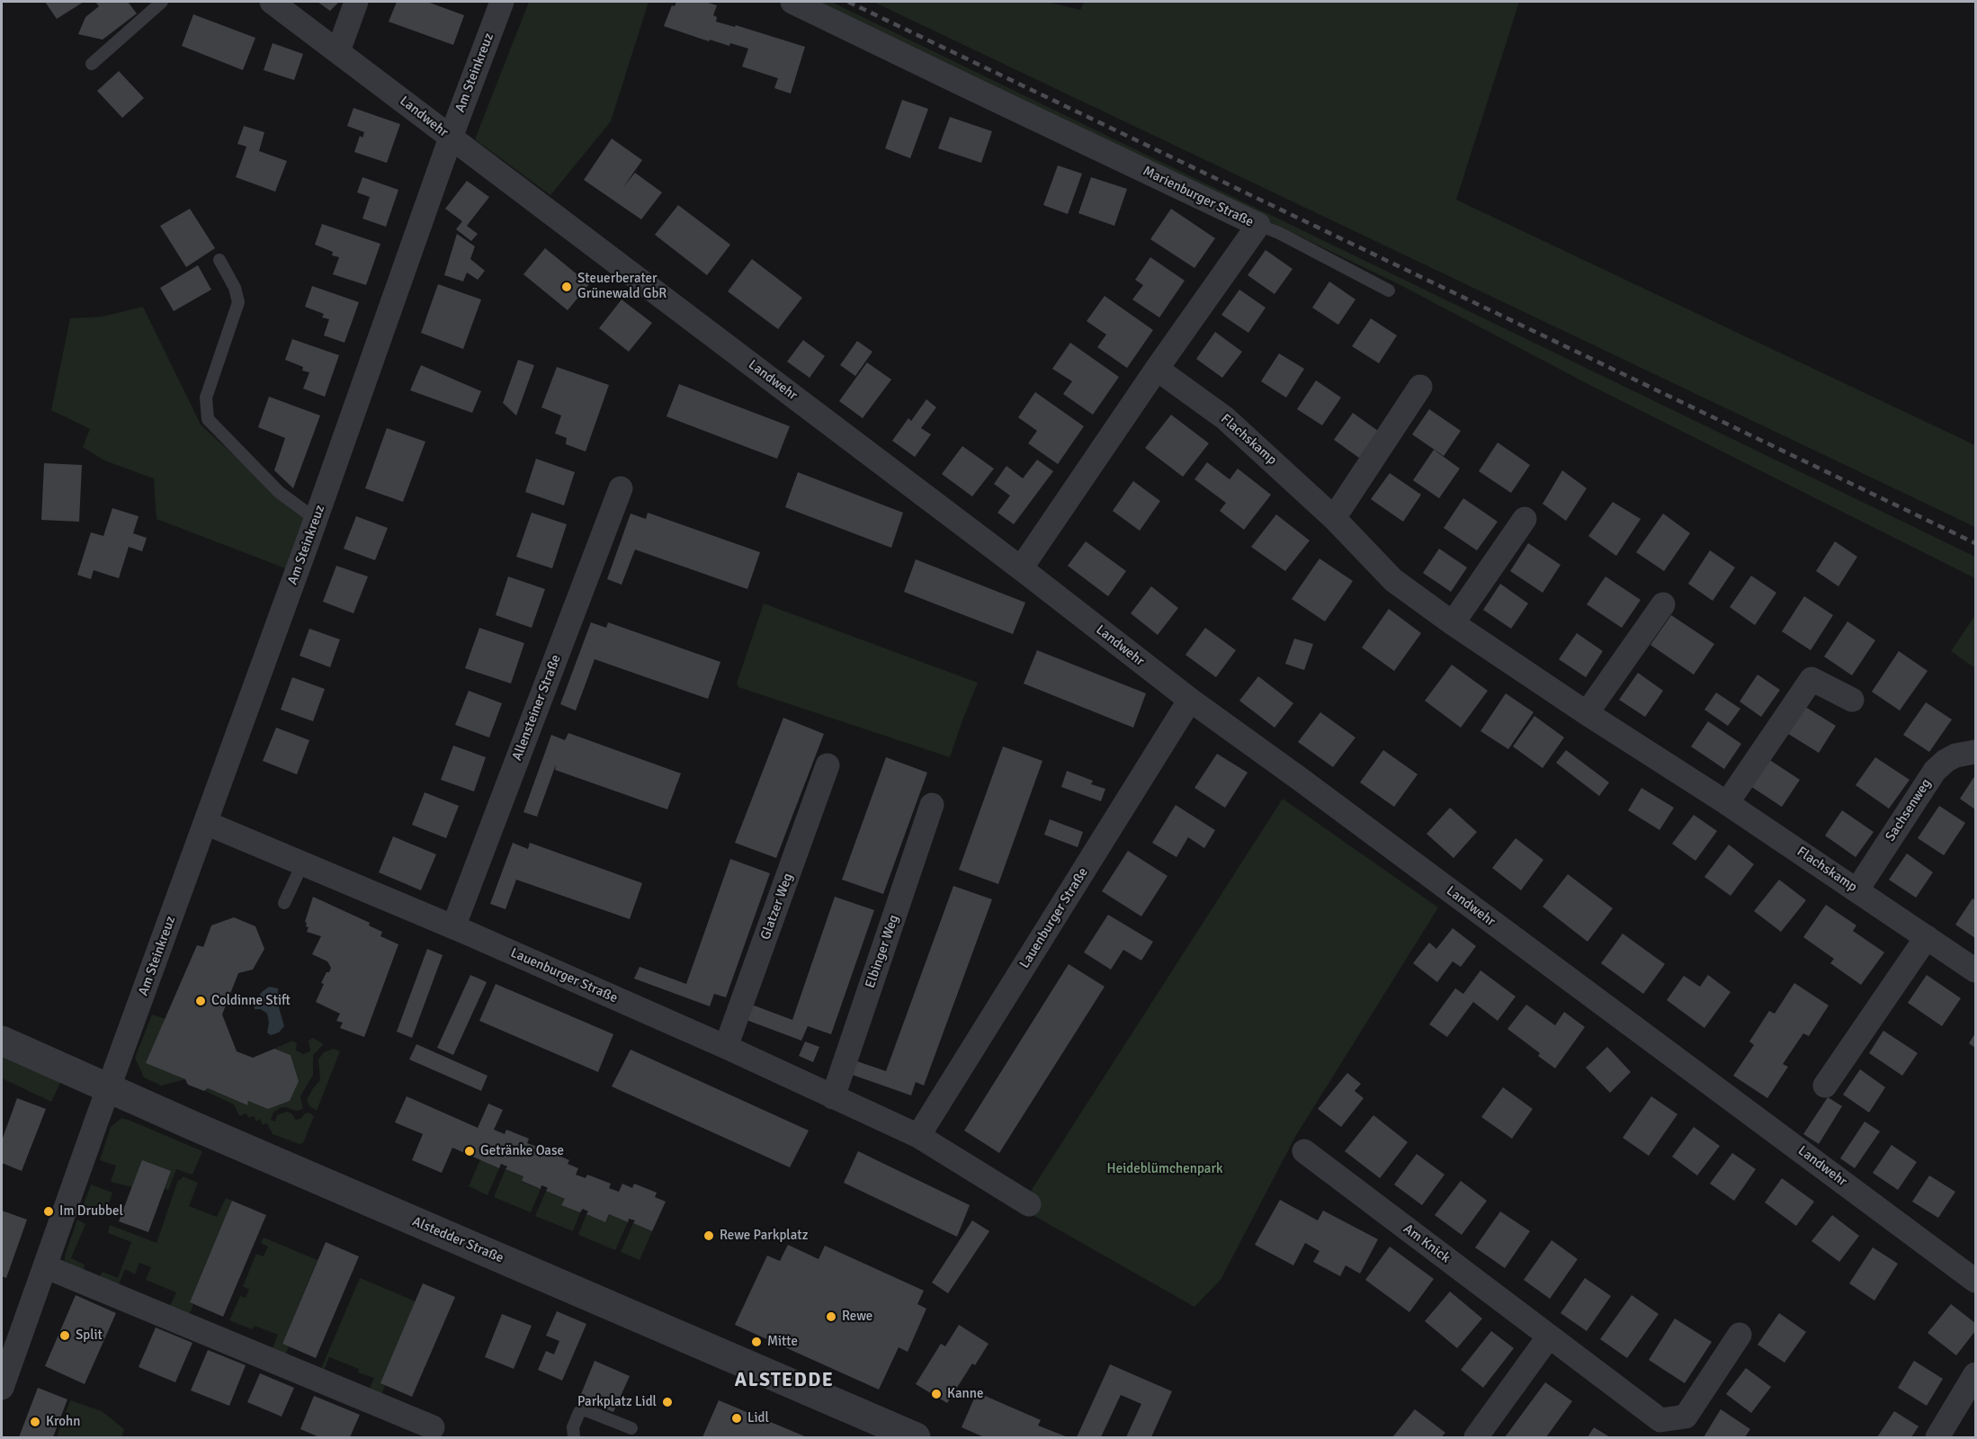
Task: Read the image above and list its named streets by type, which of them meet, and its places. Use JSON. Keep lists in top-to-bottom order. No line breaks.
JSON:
{"streets":{"street":["Am Steinkreuz","Landwehr","Marienburger Straße","Flachskamp","Allensteiner Straße","Sachsenweg","Glatzer Weg","Lauenburger Straße","Elbinger Weg","Alstedder Straße","Am Knick"]},"crossings":[["Am Steinkreuz","Landwehr"],["Am Steinkreuz","Lauenburger Straße"],["Am Steinkreuz","Alstedder Straße"],["Landwehr","Marienburger Straße"],["Landwehr","Lauenburger Straße"],["Marienburger Straße","Flachskamp"],["Flachskamp","Sachsenweg"],["Allensteiner Straße","Lauenburger Straße"],["Glatzer Weg","Lauenburger Straße"],["Lauenburger Straße","Elbinger Weg"]],"districts":["ALSTEDDE"],"parks":["Heideblümchenpark"],"places":["Steuerberater Grünewald GbR","Coldinne Stift","Getränke Oase","Im Drubbel","Rewe Parkplatz","Rewe","Split","Mitte","Kanne","Parkplatz Lidl","Lidl","Krohn"]}
